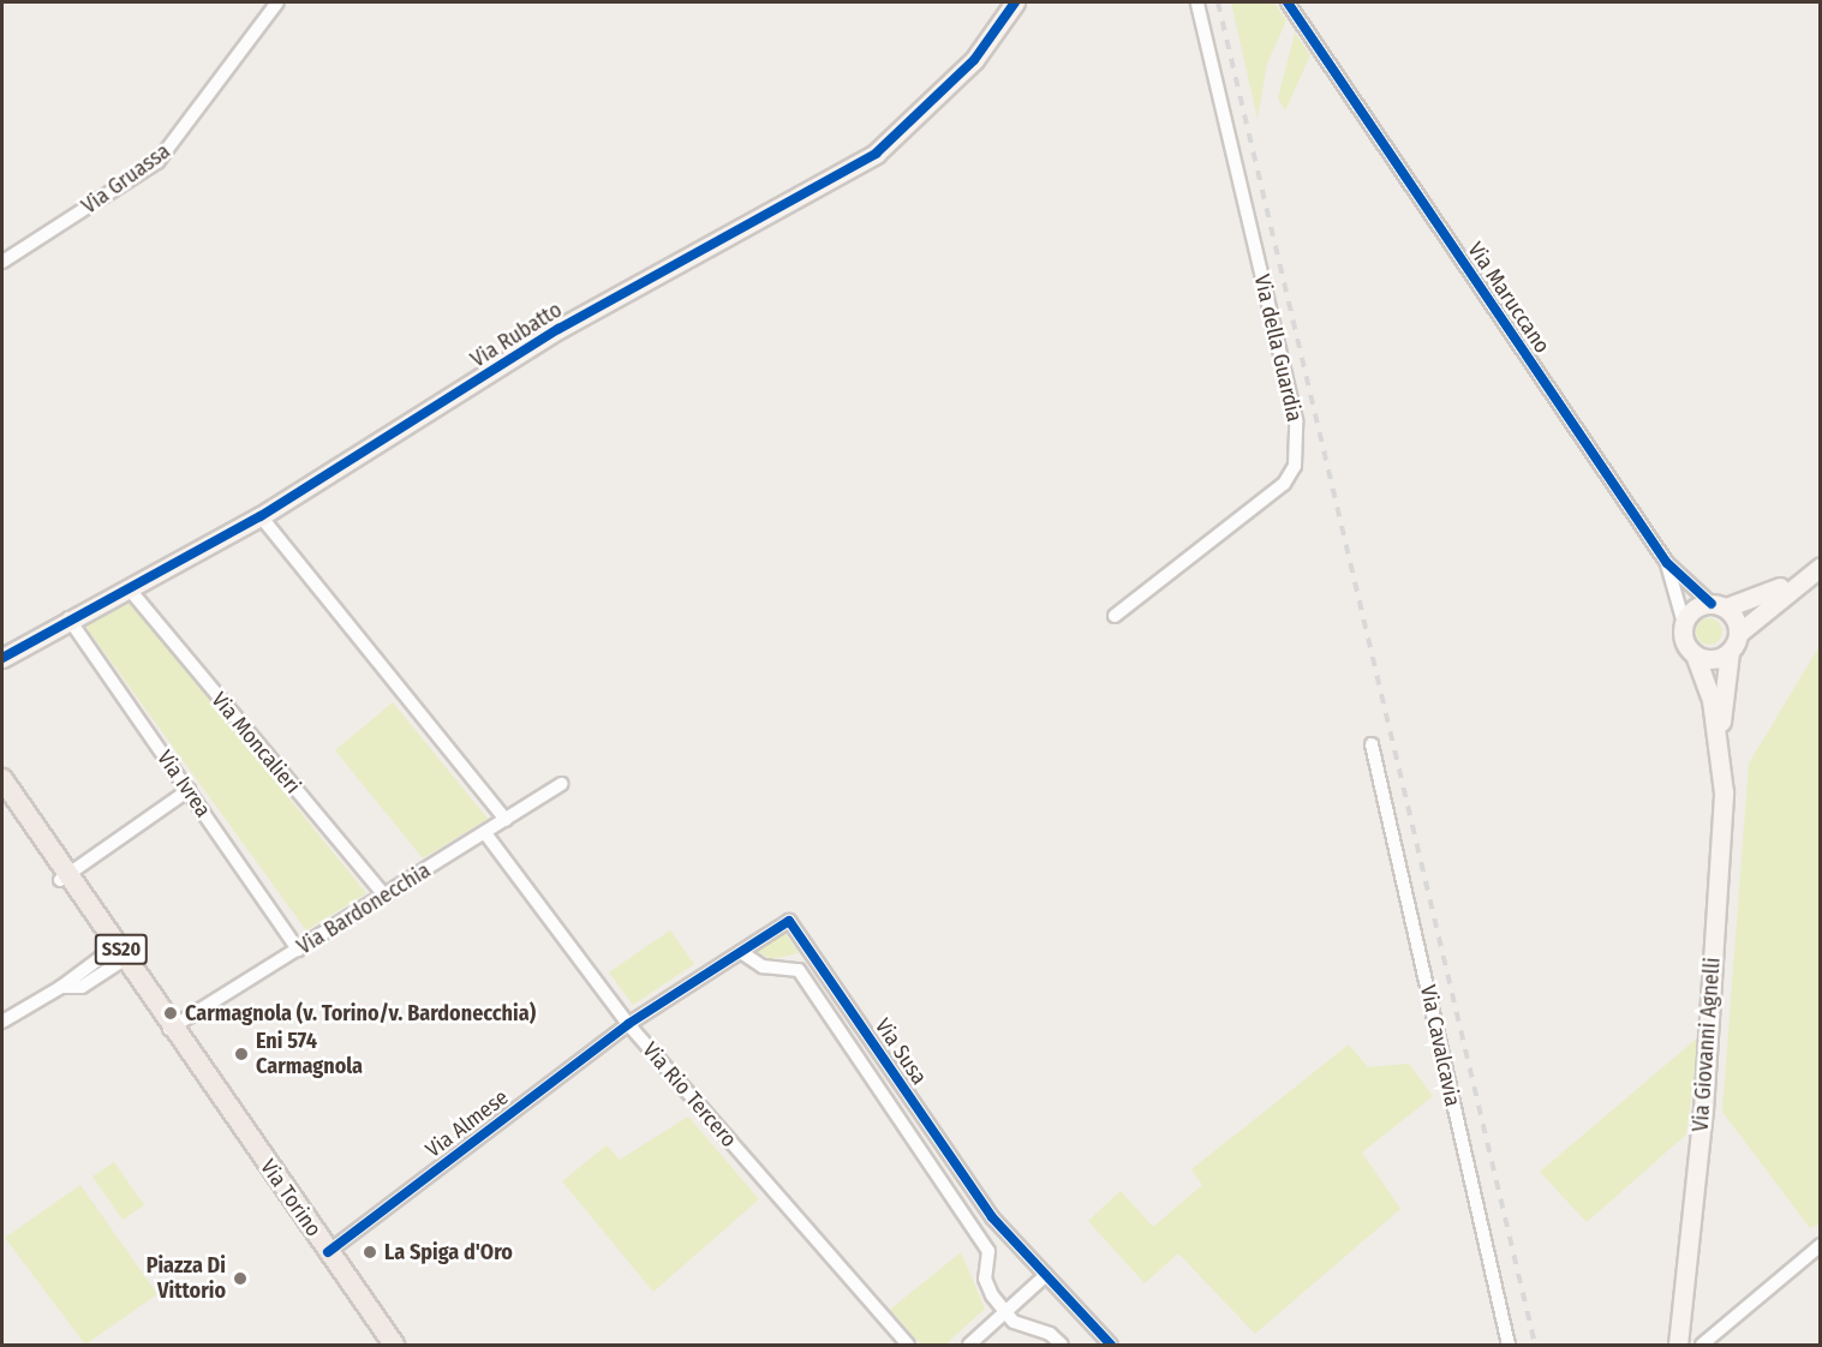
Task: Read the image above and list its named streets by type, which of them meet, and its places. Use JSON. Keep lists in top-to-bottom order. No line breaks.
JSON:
{"streets":{"main road":["SS20","Via Torino"],"street":["Via Gruassa","Via Maruccano","Via Rubatto","Via della Guardia","Via Moncalieri","Via Ivrea","Via Bardonecchia","Via Giovanni Agnelli","Via Cavalcavia","Via Susa","Via Rio Tercero","Via Almese"]},"crossings":[["Via Maruccano","Via Giovanni Agnelli"],["Via Rubatto","Via Moncalieri"],["Via Rubatto","Via Ivrea"],["Via Moncalieri","Via Bardonecchia"],["Via Ivrea","Via Bardonecchia"],["Via Bardonecchia","SS20"],["Via Bardonecchia","Via Rio Tercero"],["Via Bardonecchia","Via Torino"],["SS20","Via Torino"],["Via Susa","Via Rio Tercero"],["Via Susa","Via Almese"],["Via Rio Tercero","Via Almese"],["Via Almese","Via Torino"]],"places":["Carmagnola (v. Torino/v. Bardonecchia)","Eni 574 Carmagnola","La Spiga d'Oro","Piazza Di Vittorio"]}
